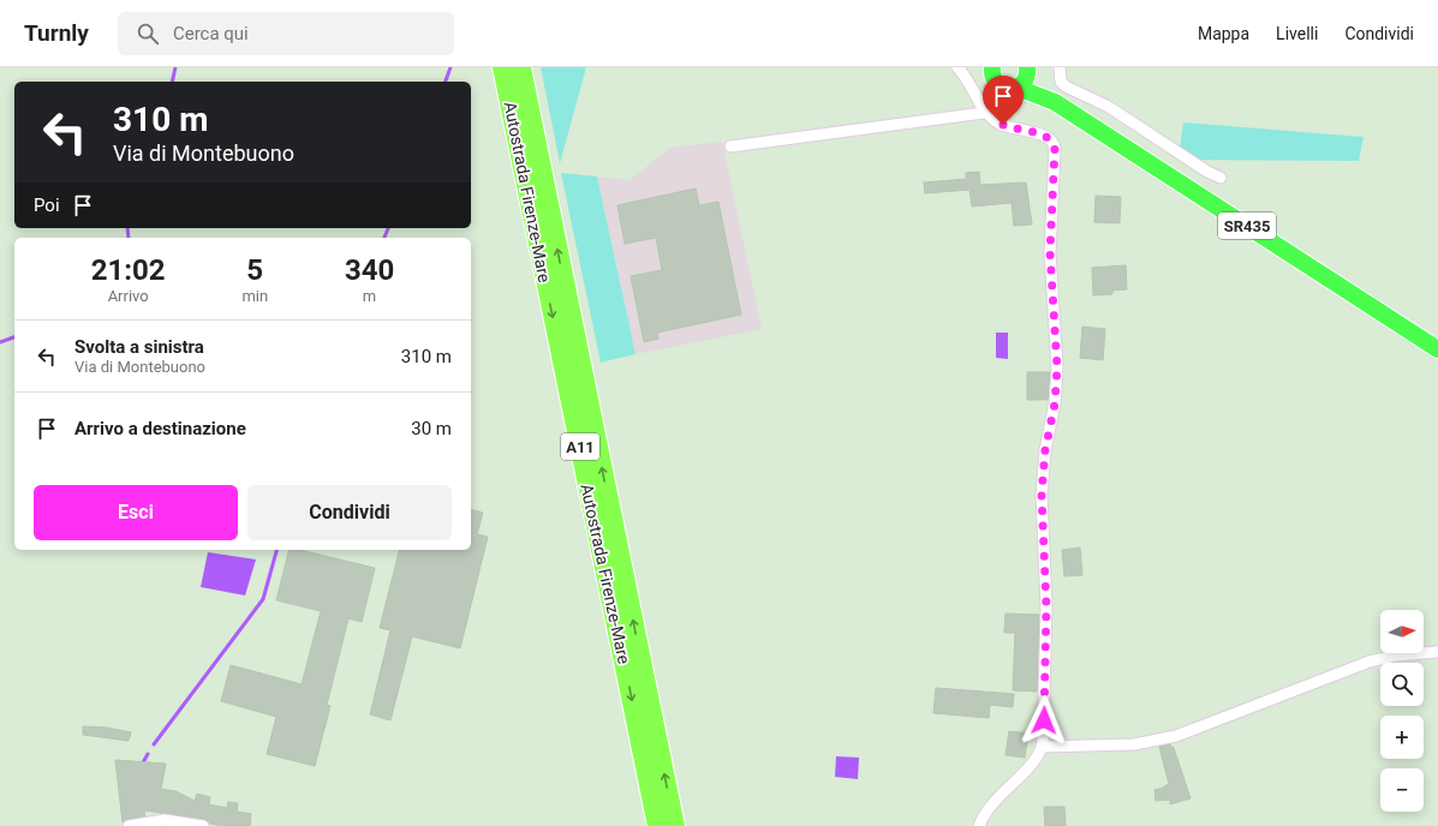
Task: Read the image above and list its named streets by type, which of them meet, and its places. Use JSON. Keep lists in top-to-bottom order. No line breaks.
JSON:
{"streets":{"highway":["Autostrada Firenze-Mare","A11"],"main road":["SR435"]},"north":"right","page":{"header":"Turnly","search":"Cerca qui","nav":["Mappa","Livelli","Condividi"],"turn":["310 m","Via di Montebuono"],"then":"Poi","eta":["21:02","Arrivo","5","min","340","m"],"list":[{"name":"Svolta a sinistra","note":"Via di Montebuono","value":"310 m"},{"name":"Arrivo a destinazione","value":"30 m"}],"buttons":["Esci","Condividi"],"map_buttons":["+","−"]}}
